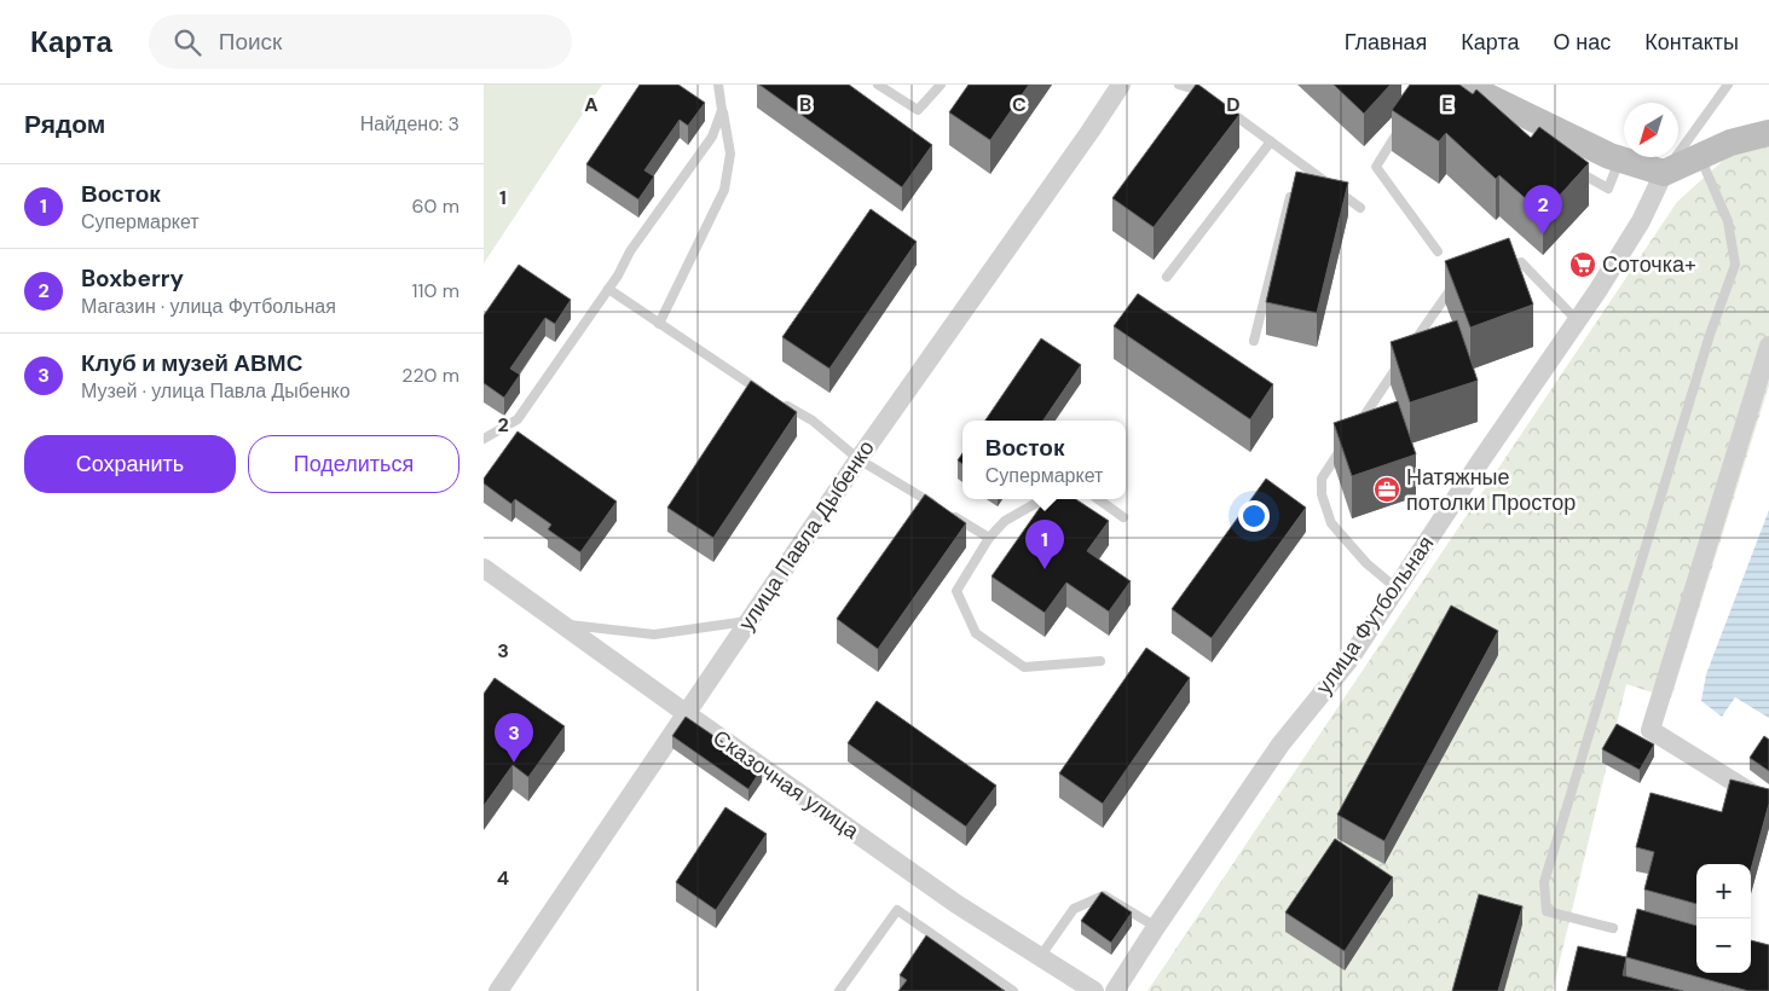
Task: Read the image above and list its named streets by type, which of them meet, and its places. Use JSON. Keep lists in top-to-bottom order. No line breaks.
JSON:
{"streets":{"street":["улица Павла Дыбенко","улица Футбольная","Сказочная улица"]},"crossings":[["улица Павла Дыбенко","Сказочная улица"]],"places":{"supermarket":["Соточка+"],"office":["Натяжные потолки Простор"]},"north":"bottom left","page":{"header":"Карта","search":"Поиск","nav":["Главная","Карта","О нас","Контакты"],"heading":["Рядом","Найдено: 3"],"list":[{"mark":"1","name":"Восток","note":"Супермаркет","value":"60 m"},{"mark":"2","name":"Boxberry","note":"Магазин · улица Футбольная","value":"110 m"},{"mark":"3","name":"Клуб и музей АВМС","note":"Музей · улица Павла Дыбенко","value":"220 m"}],"pins":["2","1","3"],"buttons":["Сохранить","Поделиться"],"popup":["Восток","Супермаркет"],"map_buttons":["+","−"]},"grid":{"columns":["A","B","C","D","E"],"rows":["1","2","3","4"]}}
